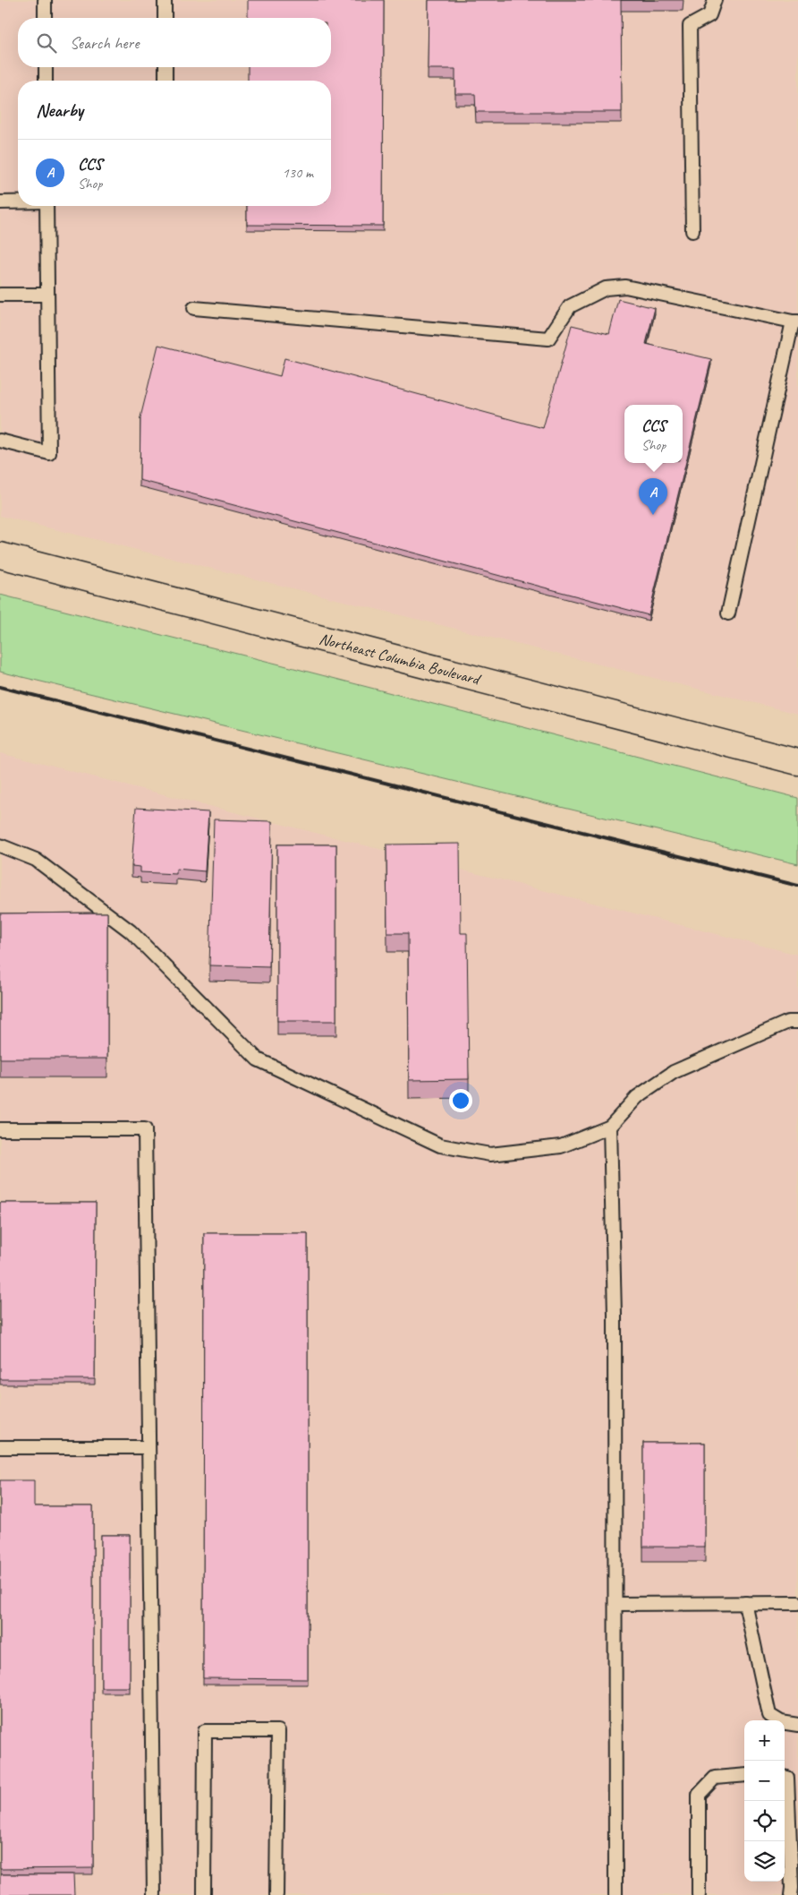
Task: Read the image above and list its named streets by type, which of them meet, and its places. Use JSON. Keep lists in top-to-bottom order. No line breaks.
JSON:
{"streets":{"main road":["Northeast Columbia Boulevard"]},"page":{"search":"Search here","heading":"Nearby","list":[{"mark":"A","name":"CCS","note":"Shop","value":"130 m"}],"popup":["CCS","Shop"],"pins":"A","map_buttons":["+","−"]}}
